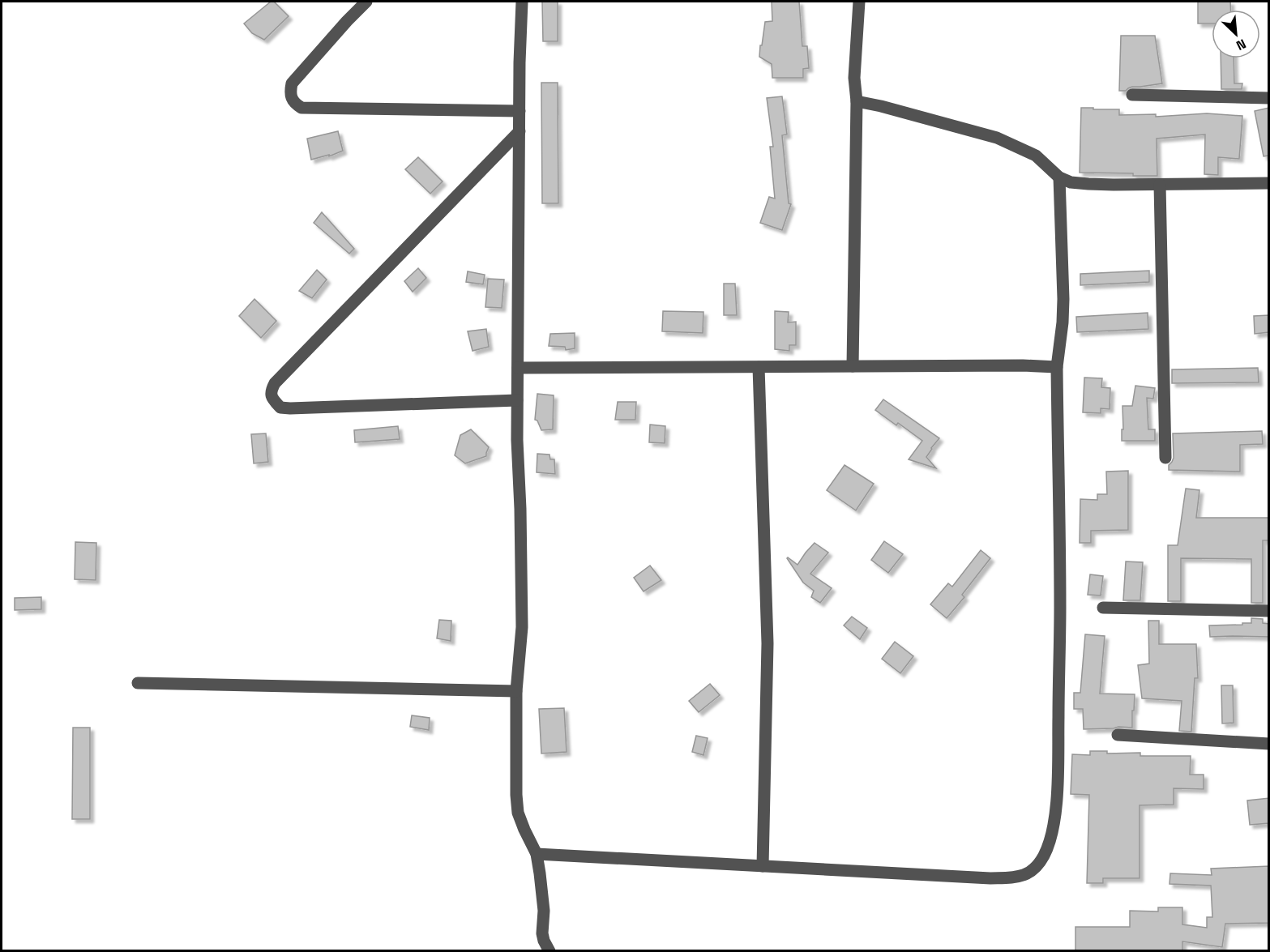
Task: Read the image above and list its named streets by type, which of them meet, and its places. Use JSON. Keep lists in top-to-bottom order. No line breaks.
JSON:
{"north":"bottom right"}
